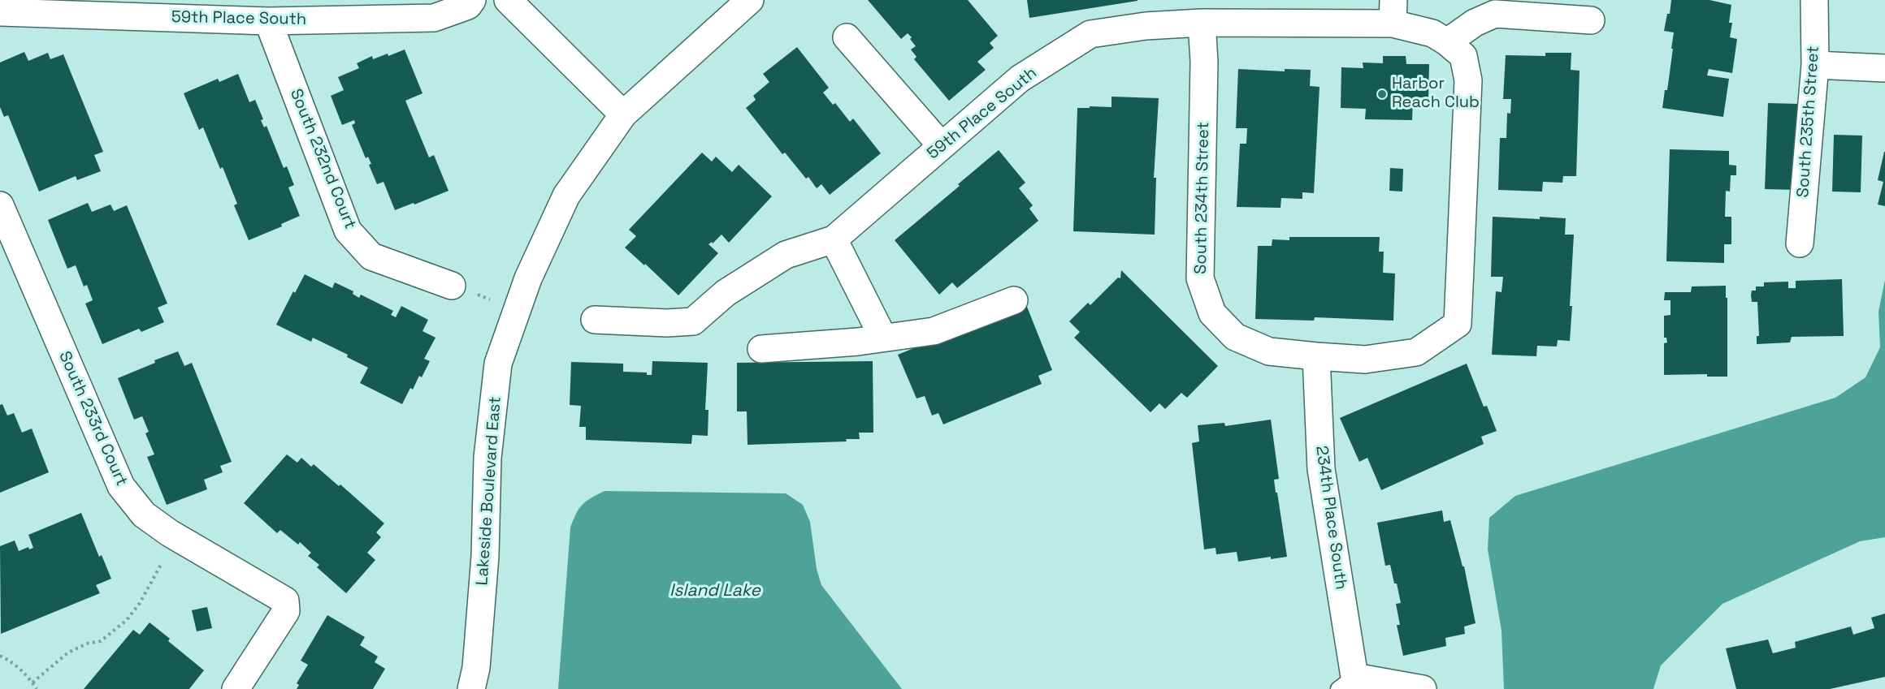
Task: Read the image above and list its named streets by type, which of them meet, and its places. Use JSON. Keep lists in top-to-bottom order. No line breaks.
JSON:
{"streets":{"street":["59th Place South","South 235th Street","South 232nd Court","South 234th Street","South 233rd Court","Lakeside Boulevard East","234th Place South"]},"crossings":[["59th Place South","South 232nd Court"],["59th Place South","South 234th Street"],["South 234th Street","234th Place South"]],"water":["Island Lake"],"places":["Harbor Reach Club"]}
